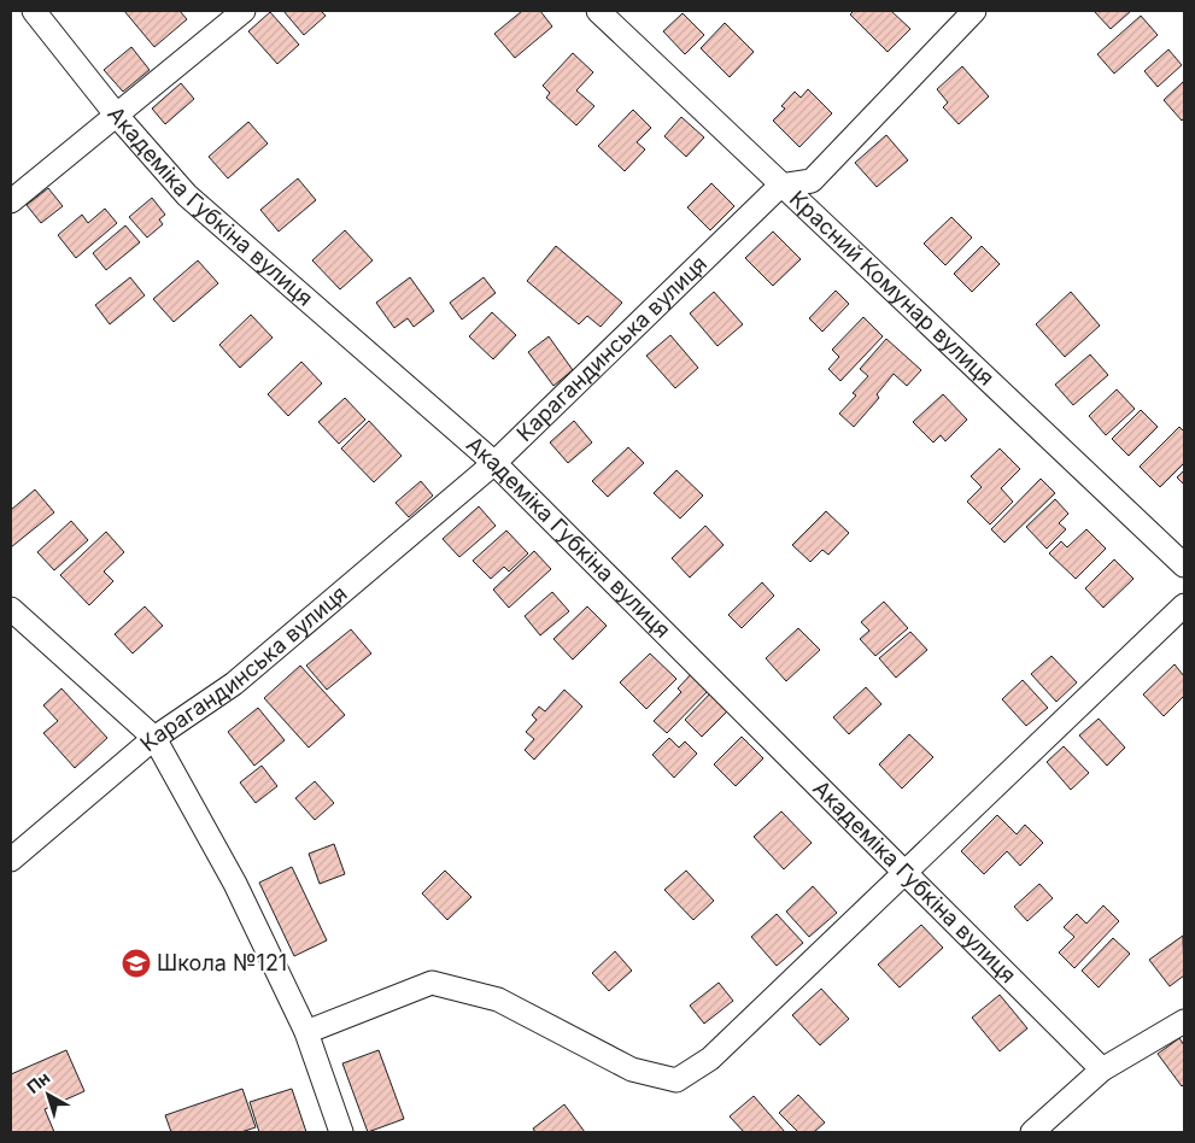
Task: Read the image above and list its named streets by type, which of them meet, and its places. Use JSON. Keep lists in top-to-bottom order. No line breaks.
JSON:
{"streets":{"street":["Академіка Губкіна вулиця","Красний Комунар вулиця","Карагандинська вулиця"]},"crossings":[["Академіка Губкіна вулиця","Карагандинська вулиця"],["Красний Комунар вулиця","Карагандинська вулиця"]],"places":{"school or university":["Школа №121"]},"north":"top left"}
